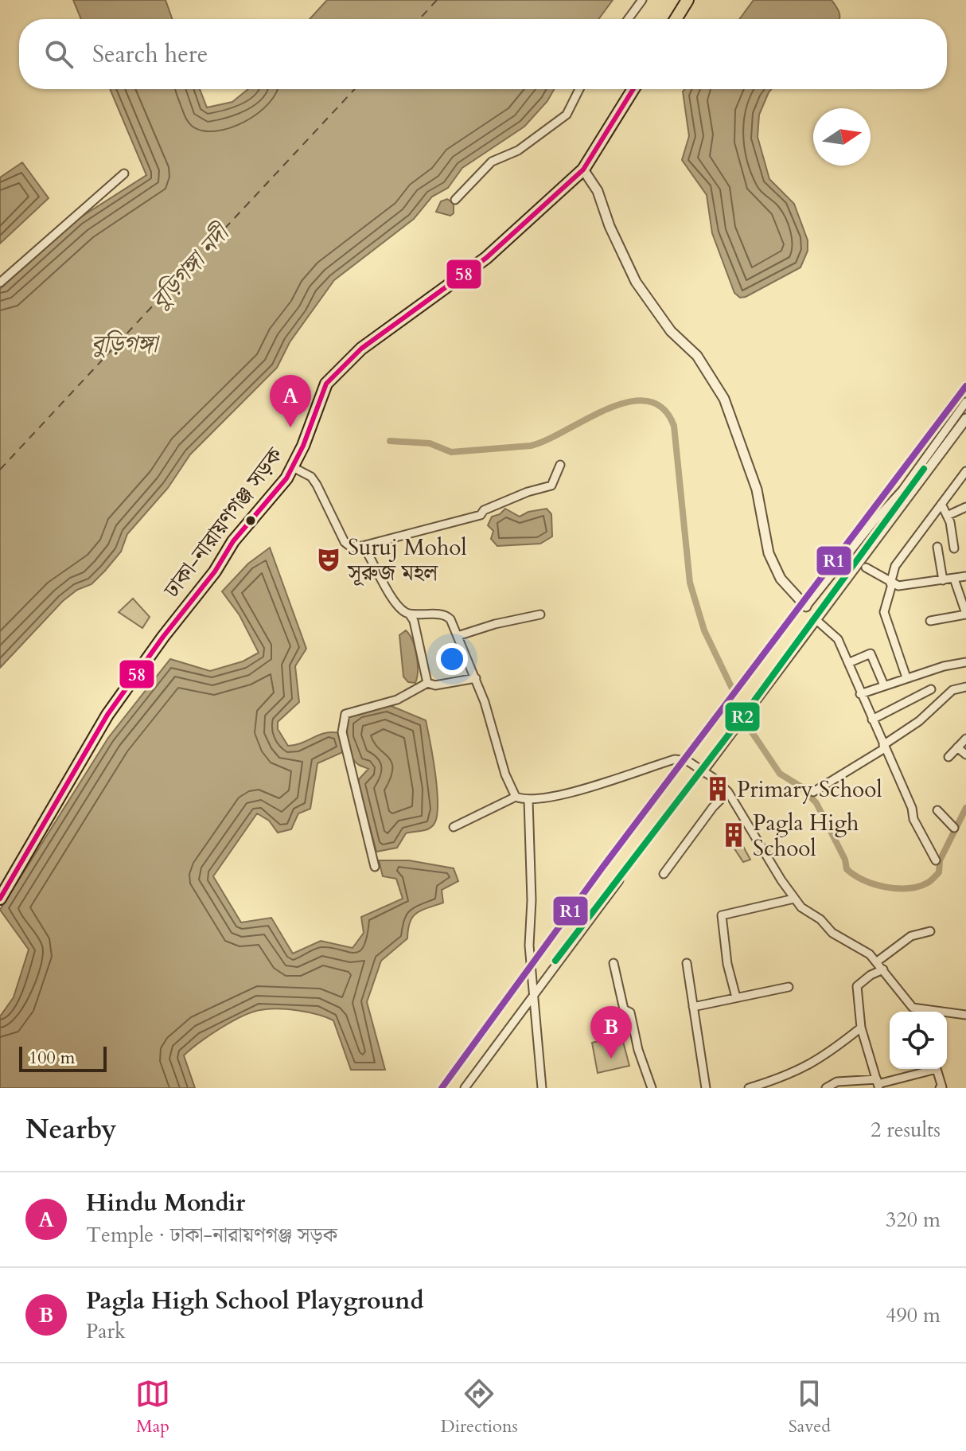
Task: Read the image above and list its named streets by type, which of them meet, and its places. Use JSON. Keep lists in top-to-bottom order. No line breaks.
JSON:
{"streets":{"highway":["ঢাকা-নারায়ণগঞ্জ সড়ক"]},"water":["বুড়িগঙ্গা নদী","বুড়িগঙ্গা"],"places":{"theatre":["Suruj Mohol সূরুজ মহল"],"building":["Primary School","Pagla High School"]},"lines":["transit line 58","transit line R1","transit line R2"],"scale_bar":"100 m","north":"right","page":{"search":"Search here","pins":["A","B"],"scale":"100 m","heading":["Nearby","2 results"],"list":[{"mark":"A","name":"Hindu Mondir","note":"Temple · ঢাকা-নারায়ণগঞ্জ সড়ক","value":"320 m"},{"mark":"B","name":"Pagla High School Playground","note":"Park","value":"490 m"}],"nav":["Map","Directions","Saved"]}}
